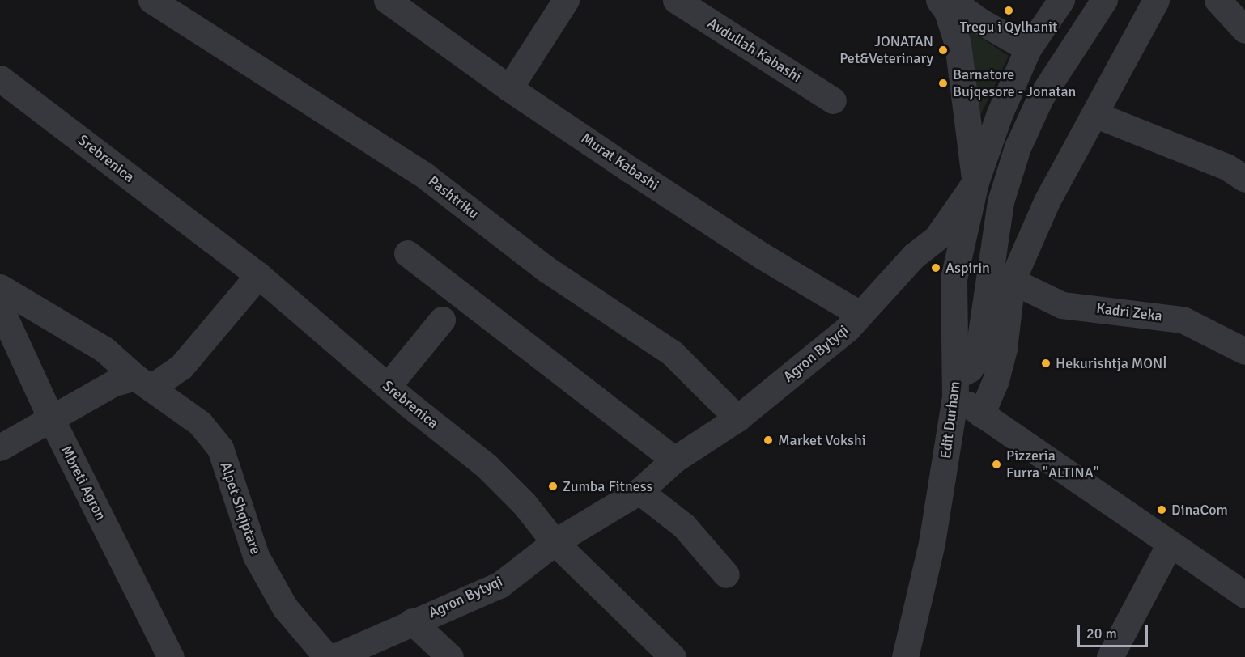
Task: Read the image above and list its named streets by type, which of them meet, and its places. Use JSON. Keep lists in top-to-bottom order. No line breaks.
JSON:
{"streets":{"street":["Avdullah Kabashi","Srebrenica","Murat Kabashi","Pashtriku","Kadri Zeka","Agron Bytyqi","Edit Durham","Mbreti Agron","Alpet Shqiptare"]},"crossings":[["Srebrenica","Agron Bytyqi"],["Murat Kabashi","Agron Bytyqi"],["Pashtriku","Agron Bytyqi"],["Agron Bytyqi","Edit Durham"]],"places":["Tregu i Qylhanit","JONATAN Pet&Veterinary","Barnatore Bujqesore - Jonatan","Aspirin","Hekurishtja MONİ","Market Vokshi","Pizzeria Furra \"ALTINA\"","Zumba Fitness","DinaCom"],"scale_bar":"20 m"}
